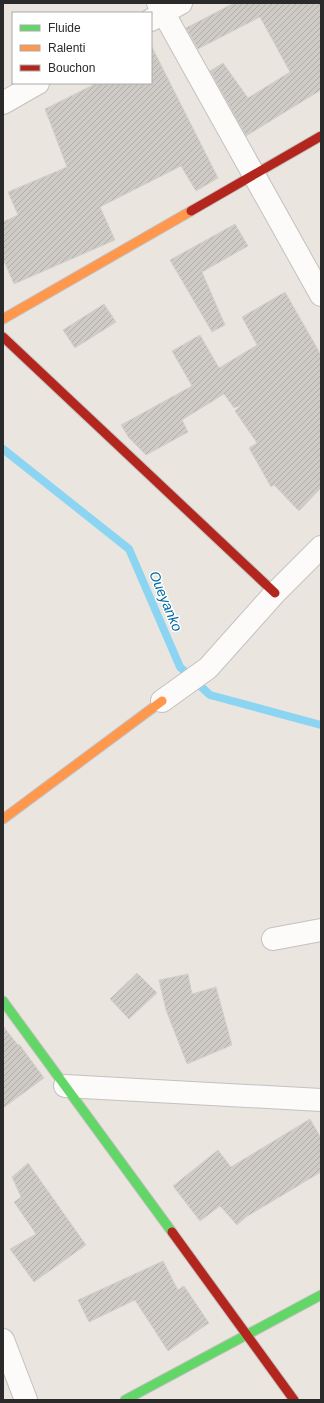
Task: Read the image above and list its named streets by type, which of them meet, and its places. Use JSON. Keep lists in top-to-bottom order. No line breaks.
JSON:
{"water":["Oueyanko"],"legend":["Fluide","Ralenti","Bouchon"]}
